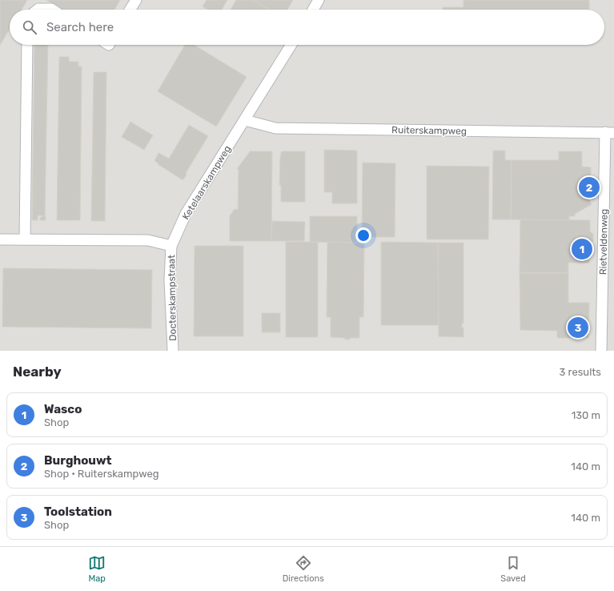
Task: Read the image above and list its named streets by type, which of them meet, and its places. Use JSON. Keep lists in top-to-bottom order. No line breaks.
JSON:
{"streets":{"street":["Ruiterskampweg","Ketelaarskampweg","Rietveldenweg","Docterskampstraat"]},"crossings":[["Ruiterskampweg","Ketelaarskampweg"],["Ruiterskampweg","Rietveldenweg"],["Ketelaarskampweg","Docterskampstraat"]],"page":{"search":"Search here","pins":["2","1","3"],"heading":["Nearby","3 results"],"list":[{"mark":"1","name":"Wasco","note":"Shop","value":"130 m"},{"mark":"2","name":"Burghouwt","note":"Shop · Ruiterskampweg","value":"140 m"},{"mark":"3","name":"Toolstation","note":"Shop","value":"140 m"}],"nav":["Map","Directions","Saved"]}}
